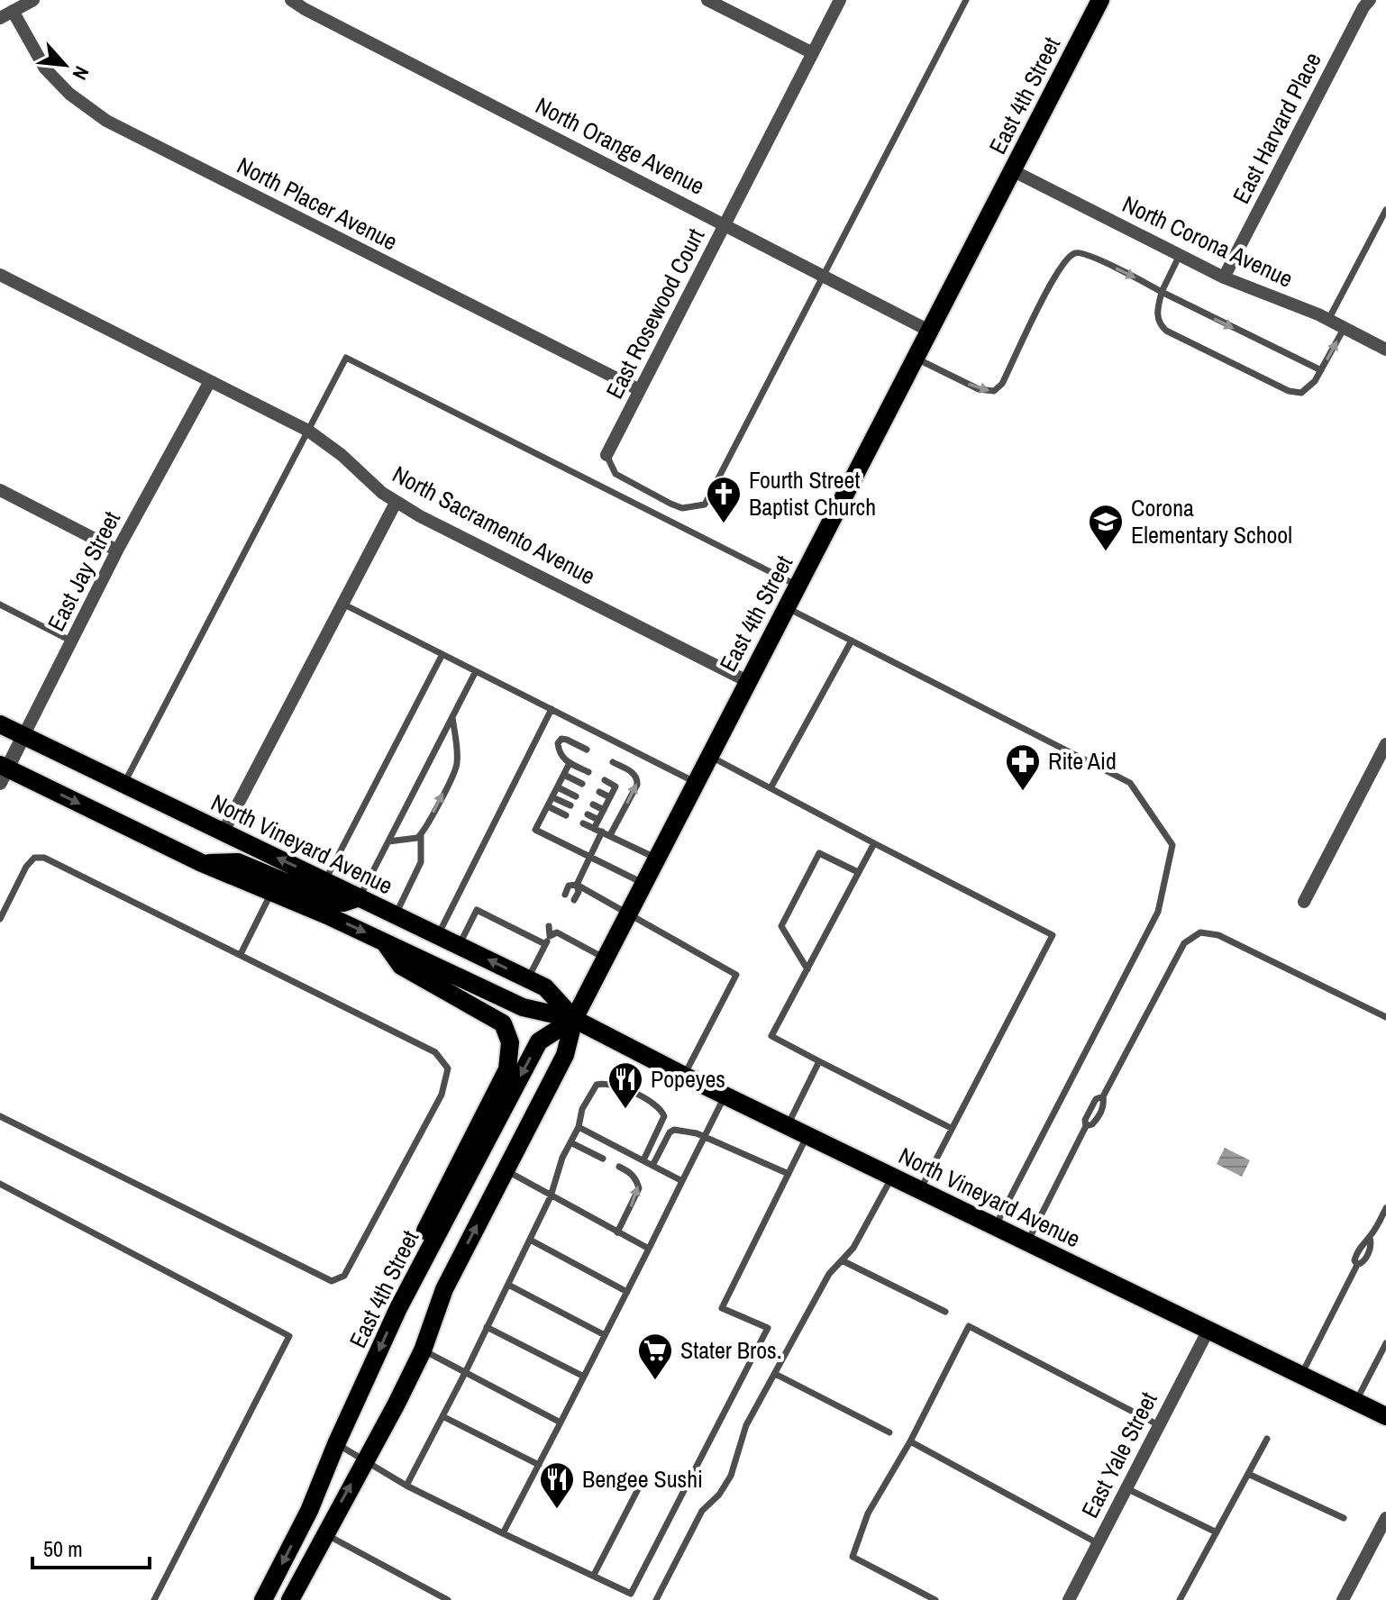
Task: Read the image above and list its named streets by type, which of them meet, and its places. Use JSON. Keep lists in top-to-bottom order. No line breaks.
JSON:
{"streets":{"main road":["East 4th Street","North Vineyard Avenue"],"street":["East Harvard Place","North Orange Avenue","North Placer Avenue","North Corona Avenue","East Rosewood Court","North Sacramento Avenue","East Jay Street","East Yale Street"]},"crossings":[["East 4th Street","North Orange Avenue"],["East 4th Street","North Corona Avenue"],["East 4th Street","North Sacramento Avenue"],["East 4th Street","North Vineyard Avenue"],["East Harvard Place","North Corona Avenue"],["North Orange Avenue","East Rosewood Court"],["North Placer Avenue","East Rosewood Court"],["North Sacramento Avenue","East Jay Street"],["East Jay Street","North Vineyard Avenue"],["North Vineyard Avenue","East Yale Street"]],"places":{"church":["Fourth Street Baptist Church"],"school or university":["Corona Elementary School"],"pharmacy":["Rite Aid"],"restaurant":["Popeyes","Bengee Sushi"],"supermarket":["Stater Bros."]},"scale_bar":"50 m","north":"bottom right"}
